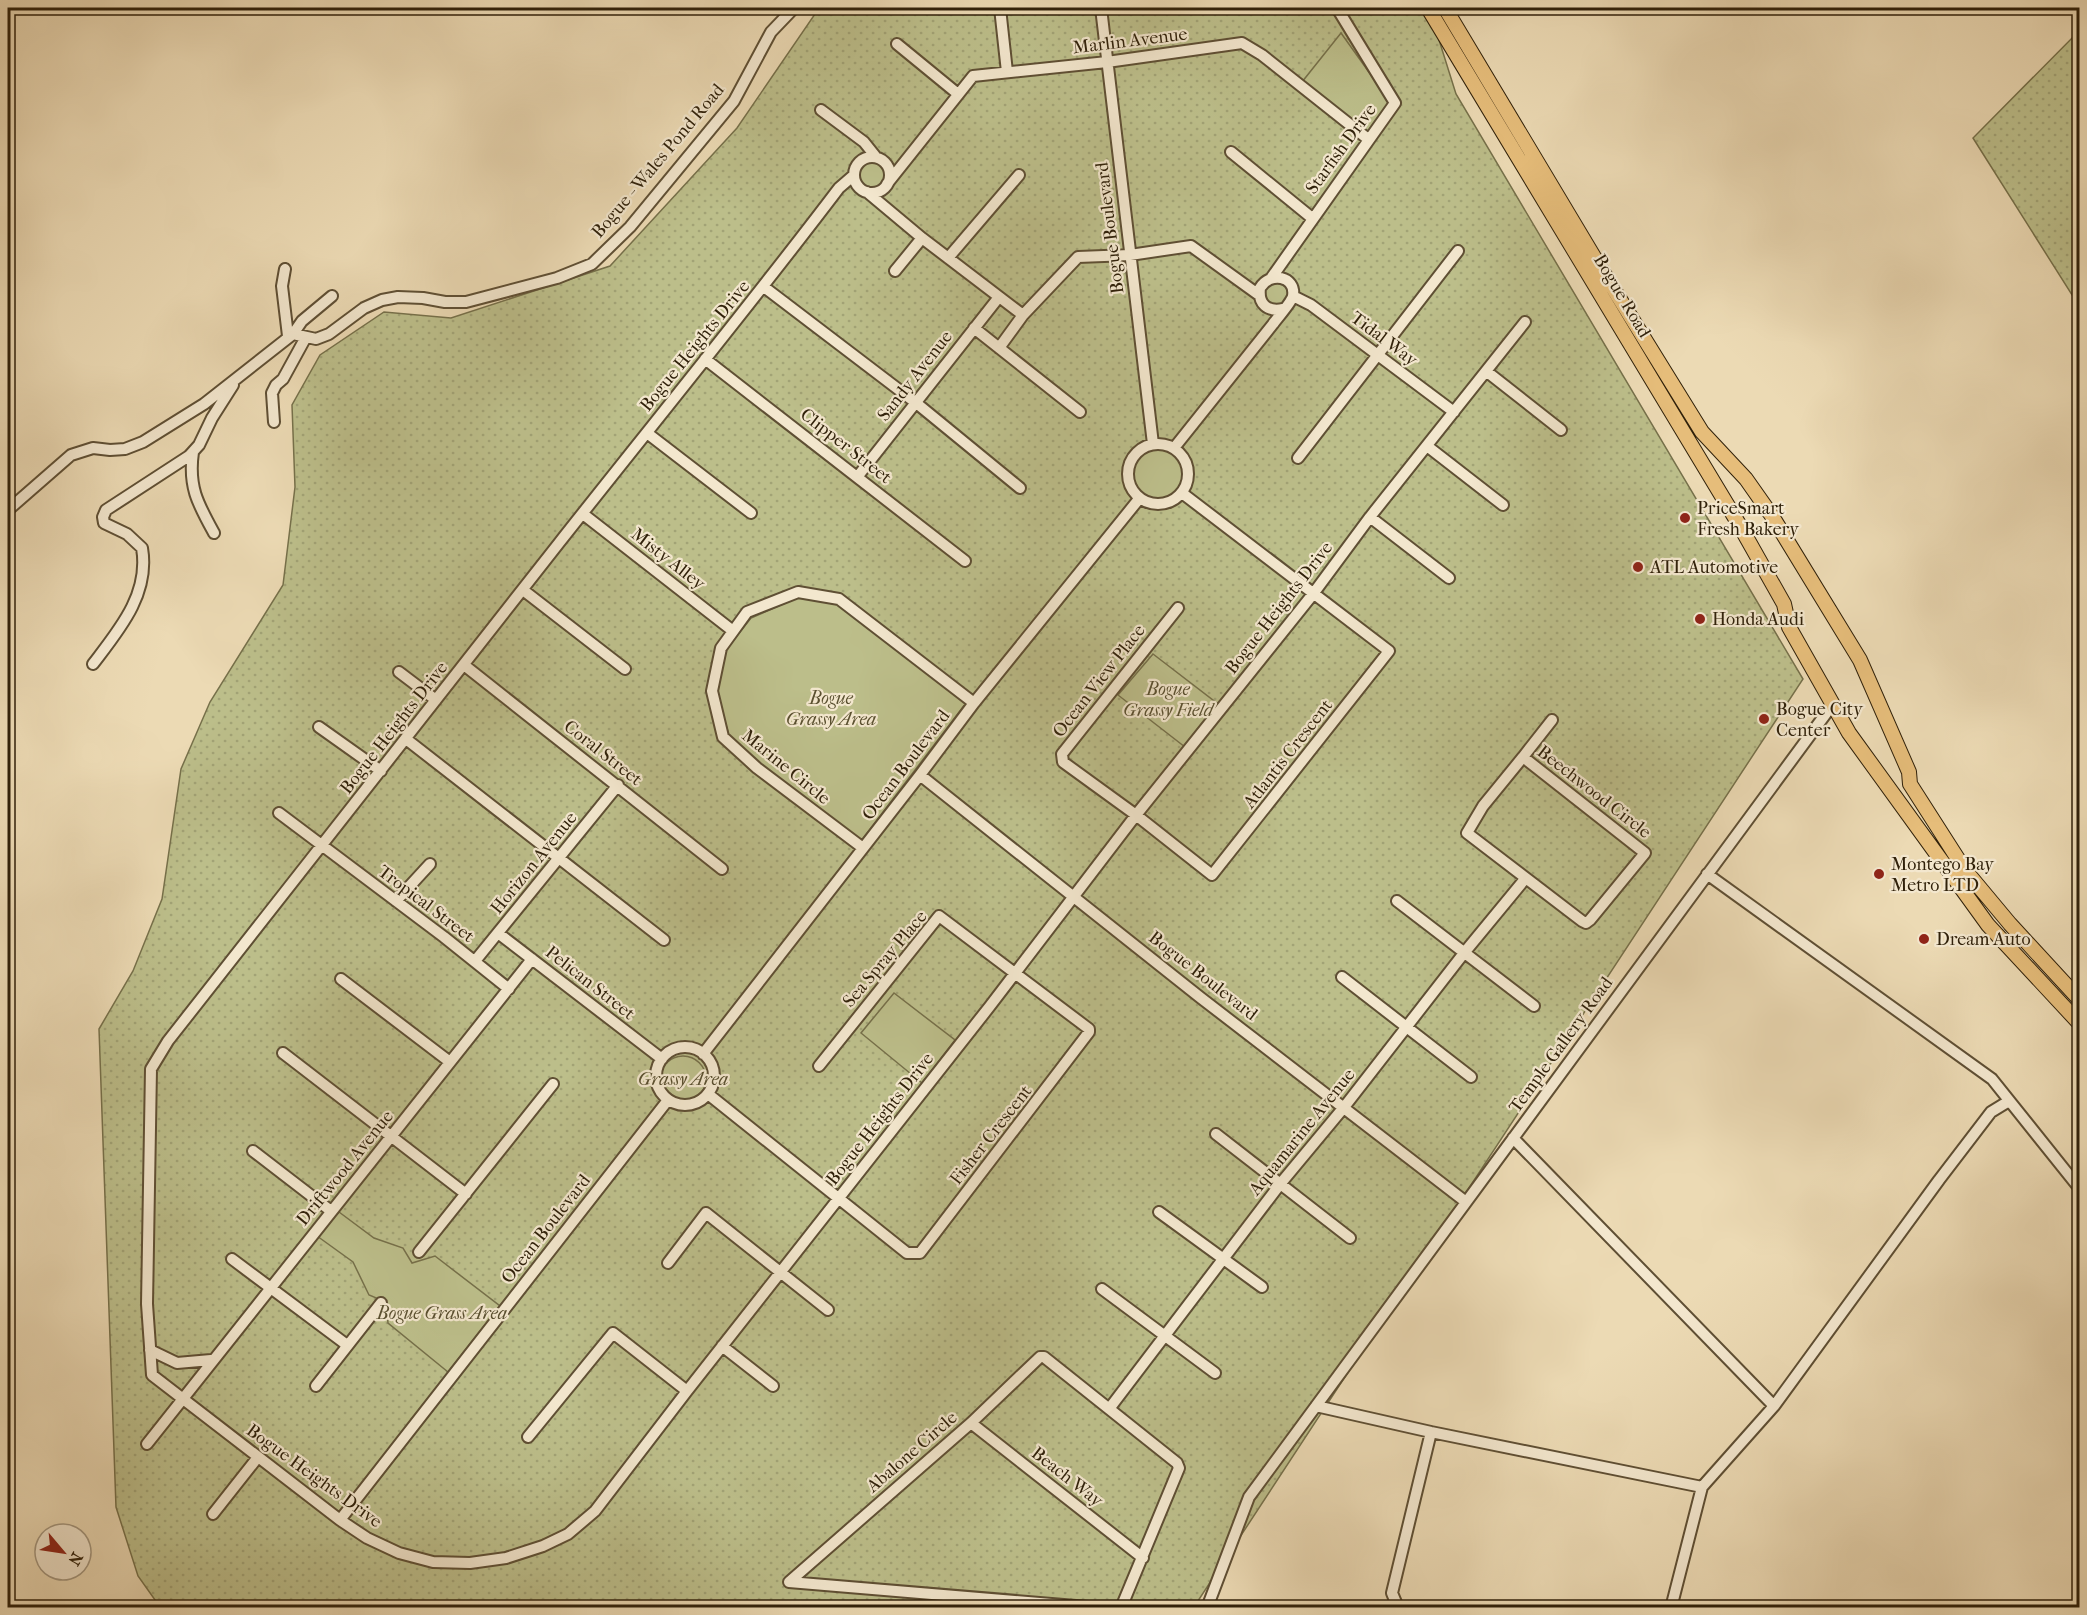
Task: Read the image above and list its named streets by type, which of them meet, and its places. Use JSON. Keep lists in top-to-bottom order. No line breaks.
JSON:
{"streets":{"main road":["Bogue Road"],"street":["Marlin Avenue","Starfish Drive","Bogue - Wales Pond Road","Bogue Boulevard","Tidal Way","Bogue Heights Drive","Sandy Avenue","Clipper Street","Misty Alley","Ocean View Place","Coral Street","Atlantis Crescent","Ocean Boulevard","Marine Circle","Beechwood Circle","Horizon Avenue","Tropical Street","Sea Spray Place","Pelican Street","Temple Gallery Road","Aquamarine Avenue","Fisher Crescent","Driftwood Avenue","Abalone Circle","Beach Way"]},"crossings":[["Marlin Avenue","Starfish Drive"],["Marlin Avenue","Bogue Boulevard"],["Marlin Avenue","Bogue Heights Drive"],["Starfish Drive","Tidal Way"],["Bogue Boulevard","Bogue Heights Drive"],["Bogue Boulevard","Ocean Boulevard"],["Bogue Boulevard","Temple Gallery Road"],["Bogue Boulevard","Aquamarine Avenue"],["Bogue Road","Temple Gallery Road"],["Tidal Way","Bogue Heights Drive"],["Bogue Heights Drive","Clipper Street"],["Bogue Heights Drive","Misty Alley"],["Bogue Heights Drive","Ocean View Place"],["Bogue Heights Drive","Coral Street"],["Bogue Heights Drive","Atlantis Crescent"],["Bogue Heights Drive","Ocean Boulevard"],["Bogue Heights Drive","Tropical Street"],["Bogue Heights Drive","Sea Spray Place"],["Bogue Heights Drive","Fisher Crescent"],["Bogue Heights Drive","Driftwood Avenue"],["Sandy Avenue","Clipper Street"],["Misty Alley","Marine Circle"],["Ocean View Place","Atlantis Crescent"],["Coral Street","Horizon Avenue"],["Ocean Boulevard","Marine Circle"],["Ocean Boulevard","Pelican Street"],["Beechwood Circle","Aquamarine Avenue"],["Horizon Avenue","Tropical Street"],["Horizon Avenue","Pelican Street"],["Tropical Street","Driftwood Avenue"],["Sea Spray Place","Fisher Crescent"],["Pelican Street","Driftwood Avenue"],["Aquamarine Avenue","Abalone Circle"],["Abalone Circle","Beach Way"]],"parks":["Bogue Grassy Field","Bogue Grassy Area","Grassy Area","Bogue Grass Area"],"places":["PriceSmart Fresh Bakery","ATL Automotive","Honda Audi","Bogue City Center","Montego Bay Metro LTD","Dream Auto"],"north":"bottom right"}
